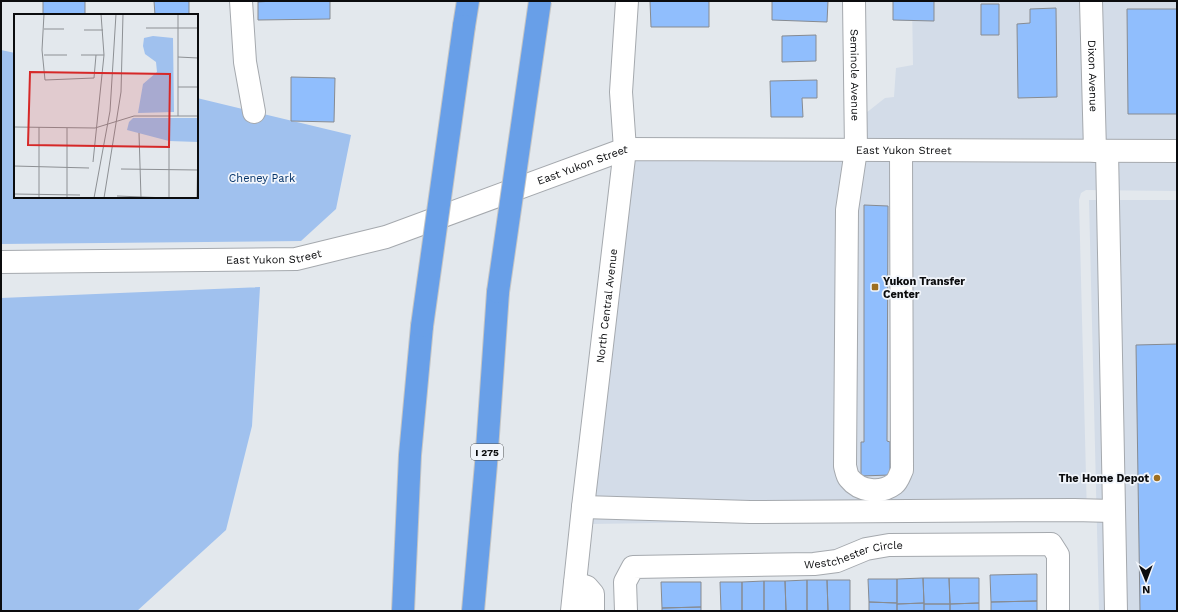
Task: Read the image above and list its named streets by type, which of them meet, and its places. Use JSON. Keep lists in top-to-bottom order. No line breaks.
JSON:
{"streets":{"highway":["I 275"],"street":["Seminole Avenue","Dixon Avenue","East Yukon Street","North Central Avenue","Westchester Circle"]},"crossings":[["Seminole Avenue","East Yukon Street"],["Dixon Avenue","East Yukon Street"],["East Yukon Street","North Central Avenue"]],"parks":["Cheney Park"],"places":{"transit":["Yukon Transfer Center"],"other":["The Home Depot"]},"north":"bottom"}
